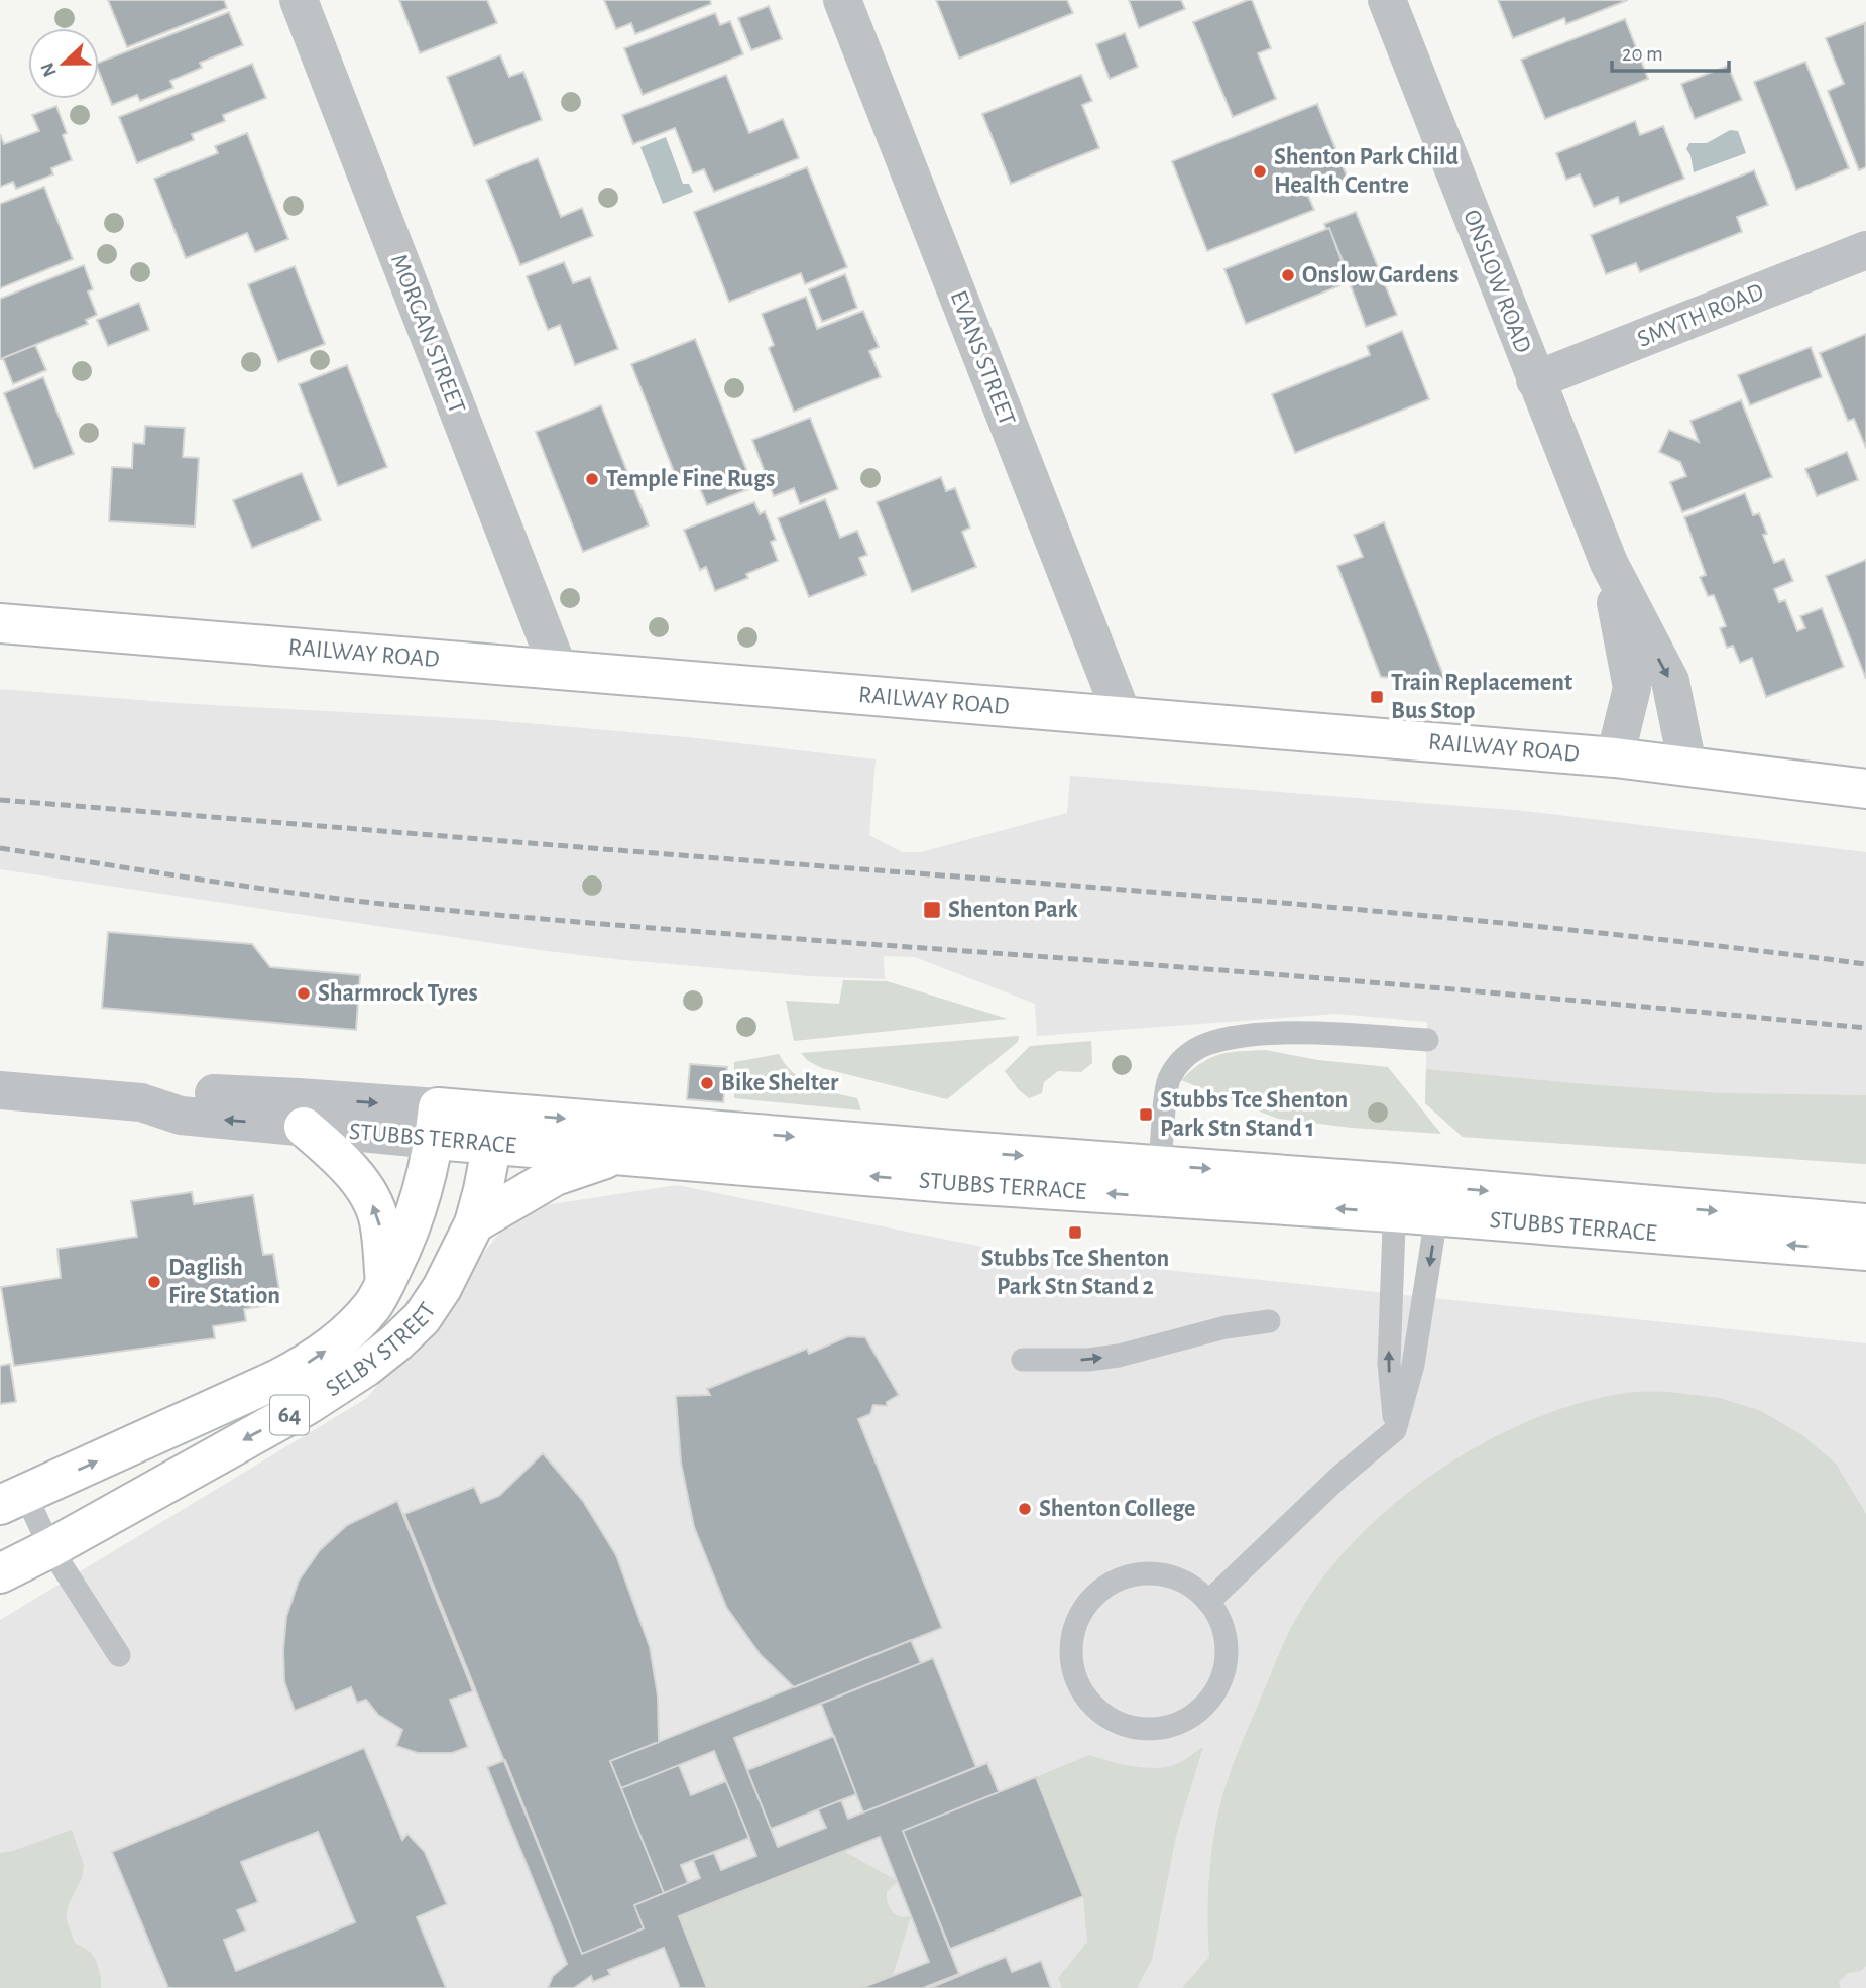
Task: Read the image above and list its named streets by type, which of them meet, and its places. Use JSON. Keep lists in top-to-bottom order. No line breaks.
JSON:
{"streets":{"main road":["RAILWAY ROAD","STUBBS TERRACE","SELBY STREET","64"],"street":["ONSLOW ROAD","SMYTH ROAD","MORGAN STREET","EVANS STREET"]},"crossings":[["ONSLOW ROAD","SMYTH ROAD"],["ONSLOW ROAD","RAILWAY ROAD"],["MORGAN STREET","RAILWAY ROAD"],["EVANS STREET","RAILWAY ROAD"],["STUBBS TERRACE","SELBY STREET"]],"places":{"other":["Shenton Park Child Health Centre","Onslow Gardens","Temple Fine Rugs","Sharmrock Tyres","Bike Shelter","Daglish Fire Station","Shenton College"],"transit":["Train Replacement Bus Stop","Shenton Park","Stubbs Tce Shenton Park Stn Stand 1","Stubbs Tce Shenton Park Stn Stand 2"]},"scale_bar":"20 m","north":"left"}
